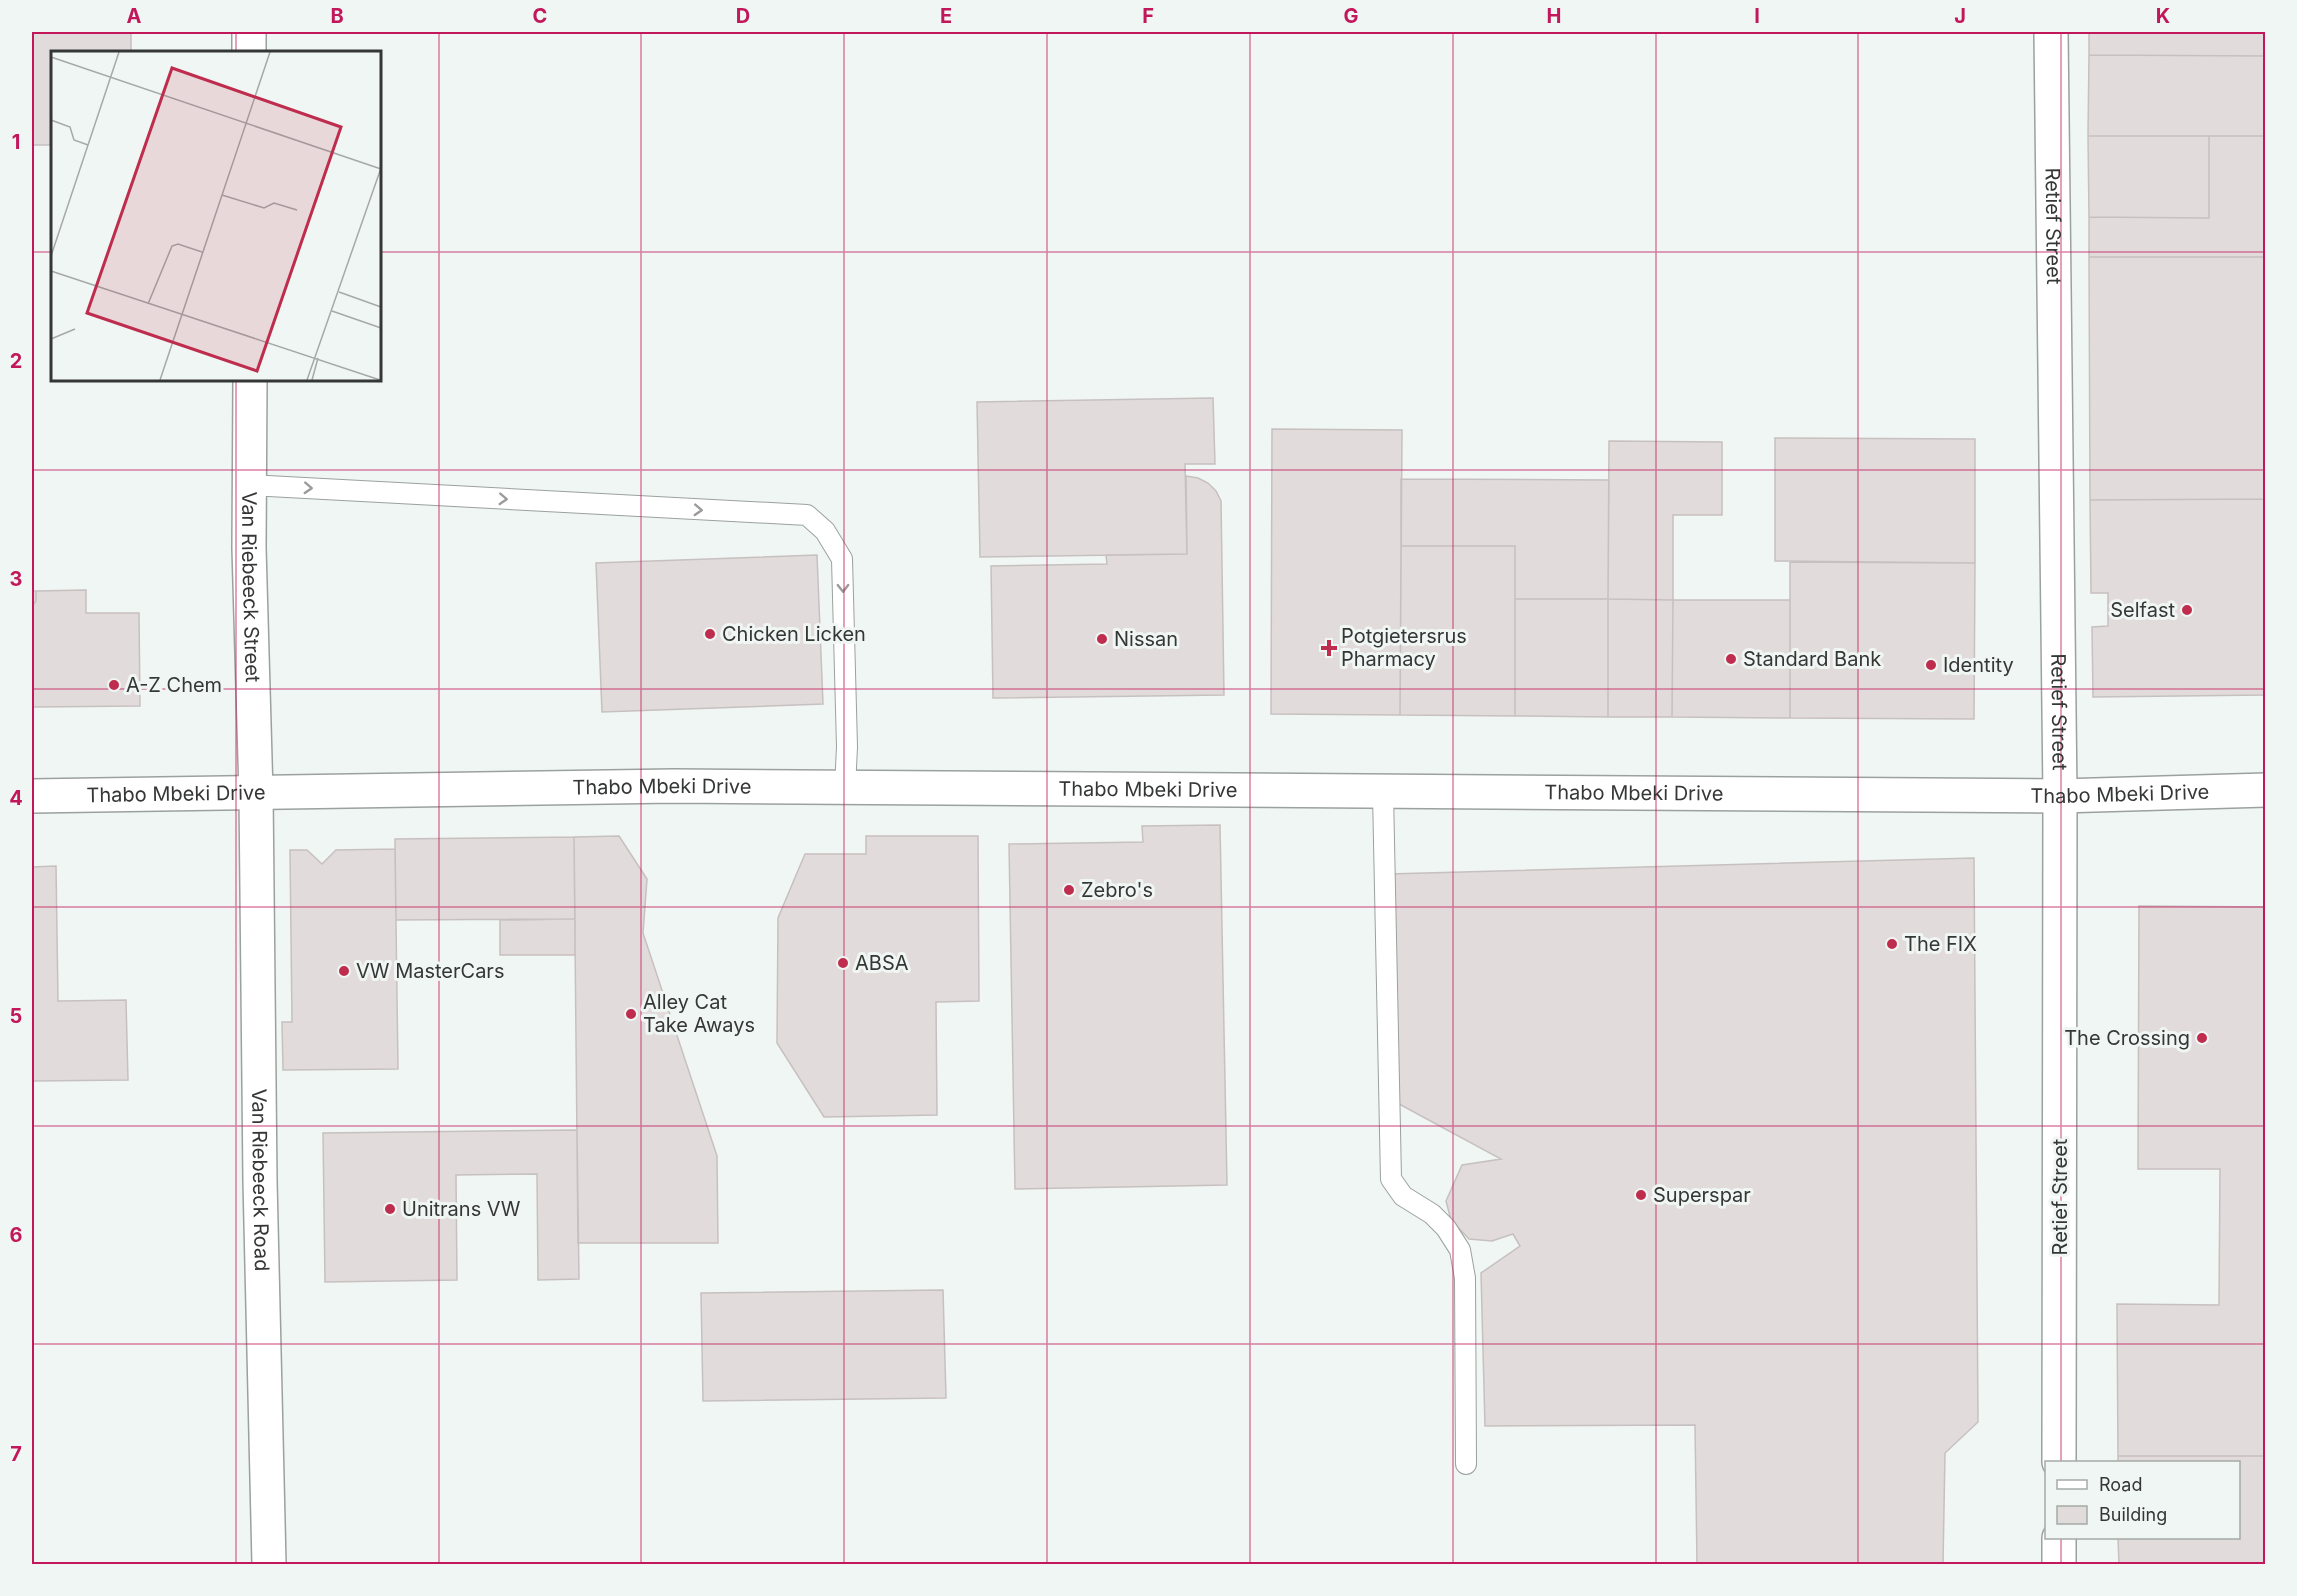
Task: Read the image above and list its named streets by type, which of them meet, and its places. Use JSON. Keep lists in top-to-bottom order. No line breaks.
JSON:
{"streets":{"main road":["Retief Street","Van Riebeeck Street","Thabo Mbeki Drive","Van Riebeeck Road"]},"crossings":[["Retief Street","Thabo Mbeki Drive"],["Van Riebeeck Street","Thabo Mbeki Drive"],["Van Riebeeck Street","Van Riebeeck Road"],["Thabo Mbeki Drive","Van Riebeeck Road"]],"places":{"other":["Selfast","Chicken Licken","Nissan","Standard Bank","Identity","A-Z Chem","Zebro's","The FIX","ABSA","VW MasterCars","Alley Cat Take Aways","The Crossing","Superspar","Unitrans VW"],"health":["Potgietersrus Pharmacy"]},"legend":["Road","Building"],"grid":{"columns":["A","B","C","D","E","F","G","H","I","J","K"],"rows":["1","2","3","4","5","6","7"]}}
